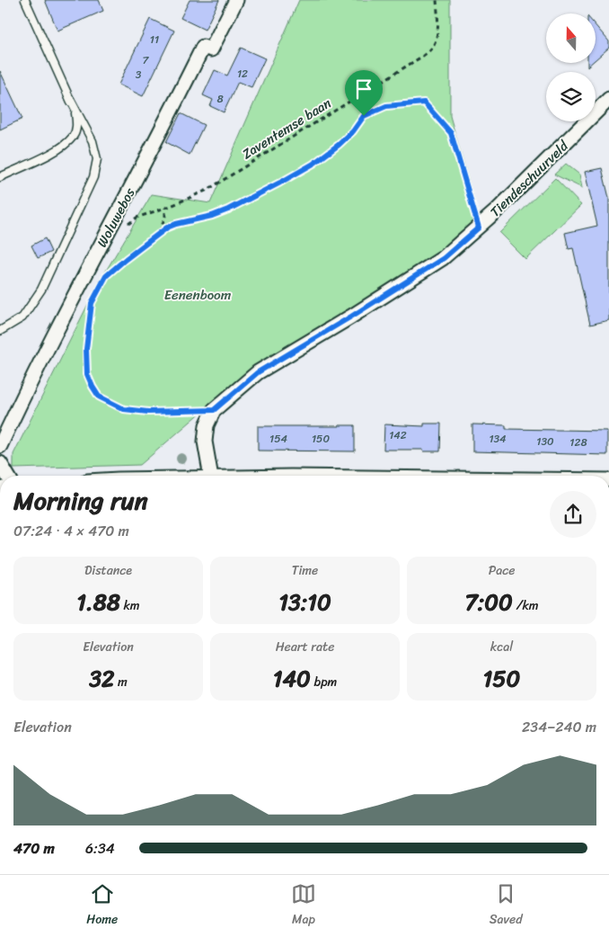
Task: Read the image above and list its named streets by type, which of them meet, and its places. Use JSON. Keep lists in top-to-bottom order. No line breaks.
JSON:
{"streets":{"street":["Tiendeschuurveld","Woluwebos"],"path":["Zaventemse baan"]},"parks":["Eenenboom"],"house_numbers":["11","7","12","3","8","142","154","150","134","130","128"],"north":"top","page":{"heading":["Morning run","07:24 · 4 × 470 m"],"stats":[["Distance","1.88 km"],["Time","13:10"],["Pace","7:00 /km"],["Elevation","32 m"],["Heart rate","140 bpm"],["kcal","150"]],"chart":["Elevation","234–240 m"],"list":[{"name":"470 m","note":"6:34"}],"tabs":["Home","Map","Saved"]}}
